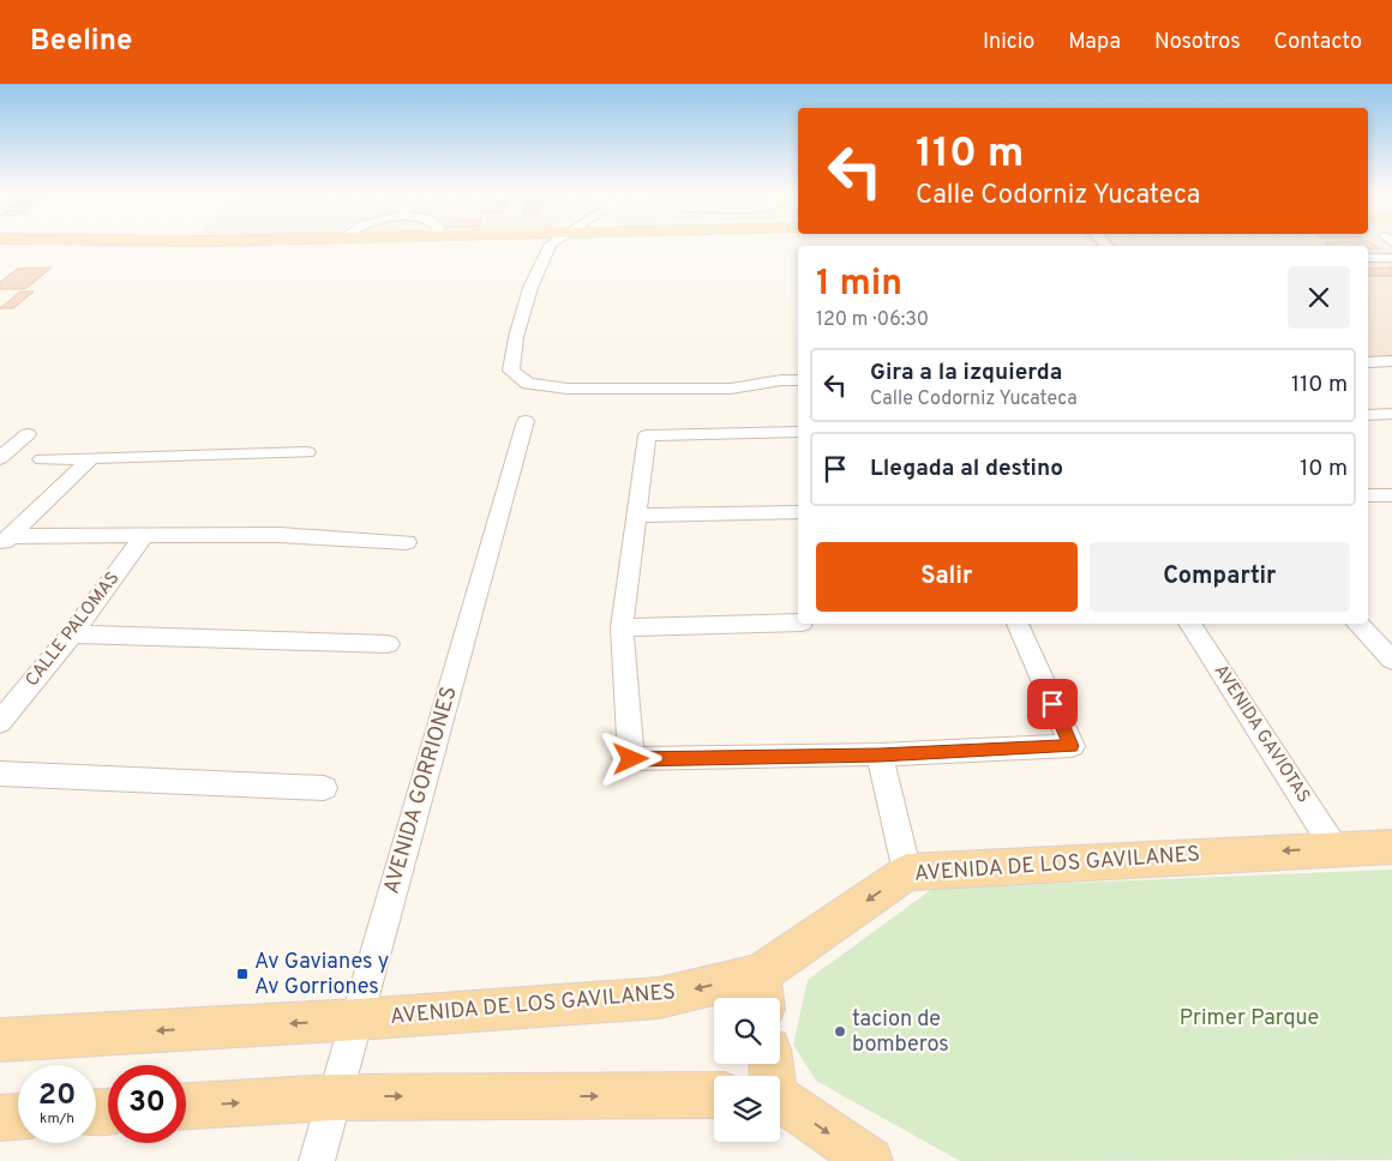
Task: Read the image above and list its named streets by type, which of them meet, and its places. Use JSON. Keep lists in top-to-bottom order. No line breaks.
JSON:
{"streets":{"main road":["AVENIDA DE LOS GAVILANES"],"street":["CALLE PALOMAS","AVENIDA GAVIOTAS","AVENIDA GORRIONES"]},"crossings":[["AVENIDA GAVIOTAS","AVENIDA DE LOS GAVILANES"],["AVENIDA GORRIONES","AVENIDA DE LOS GAVILANES"]],"parks":["Primer Parque"],"places":{"transit":["Av Gavianes y Av Gorriones"],"other":["tacion de bomberos"]},"page":{"header":"Beeline","nav":["Inicio","Mapa","Nosotros","Contacto"],"turn":["110 m","Calle Codorniz Yucateca"],"heading":["1 min","120 m · 06:30"],"list":[{"name":"Gira a la izquierda","note":"Calle Codorniz Yucateca","value":"110 m"},{"name":"Llegada al destino","value":"10 m"}],"buttons":["Salir","Compartir"],"speed":"20 km/h","limit":"30"}}
